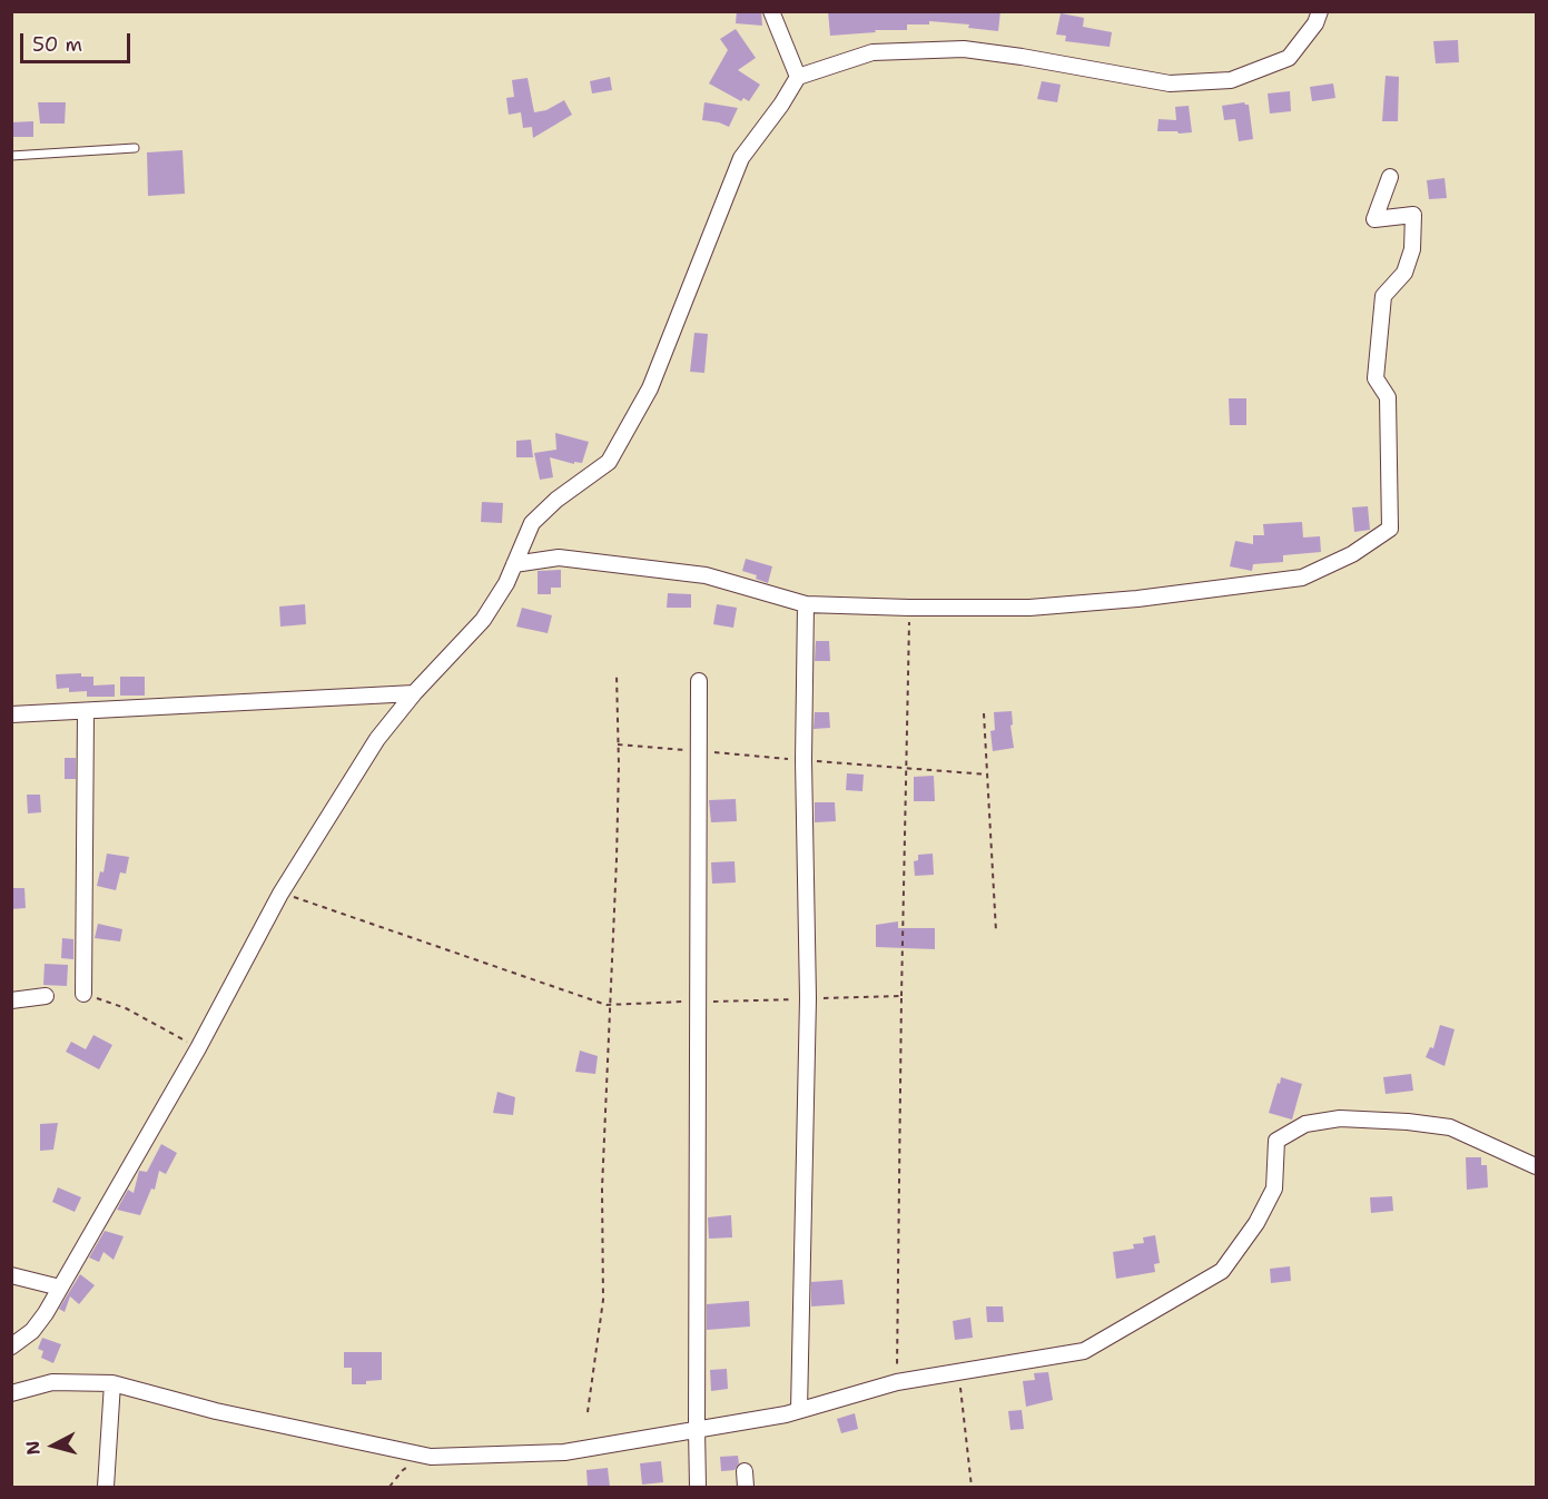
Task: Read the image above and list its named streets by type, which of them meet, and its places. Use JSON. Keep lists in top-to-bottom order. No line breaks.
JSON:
{"scale_bar":"50 m","north":"left"}
